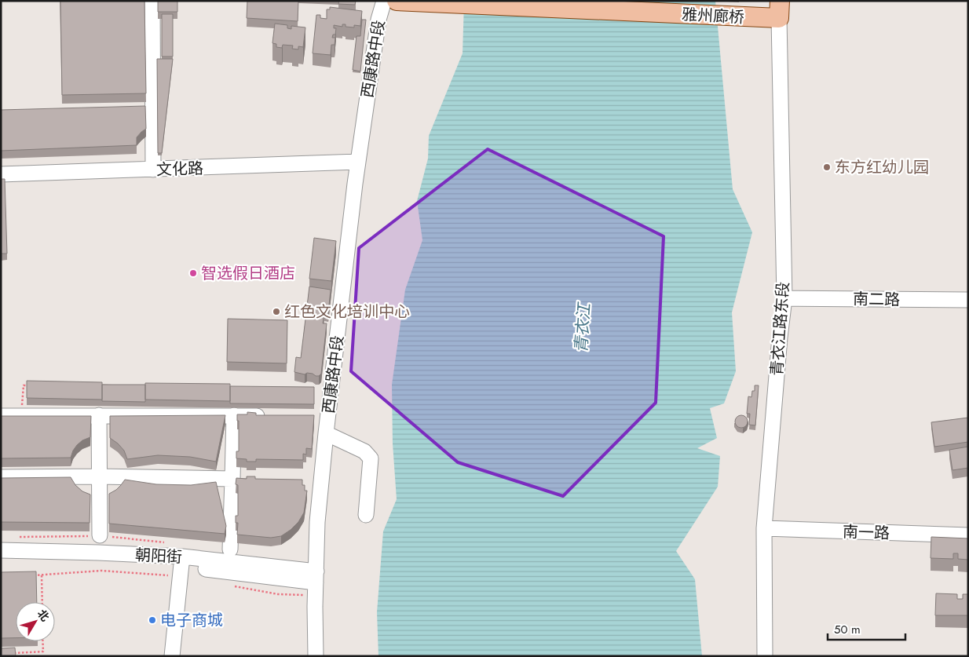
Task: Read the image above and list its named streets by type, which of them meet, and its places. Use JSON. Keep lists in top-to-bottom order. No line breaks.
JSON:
{"streets":{"main road":["雅州廊桥"],"street":["西康路中段","文化路","南二路","青衣江路东段","南一路","朝阳街"]},"crossings":[["雅州廊桥","青衣江路东段"],["西康路中段","文化路"],["西康路中段","朝阳街"],["南二路","青衣江路东段"],["青衣江路东段","南一路"]],"water":["青衣江"],"places":["东方红幼儿园","智选假日酒店","红色文化培训中心","电子商城"],"scale_bar":"50 m","north":"top right"}
